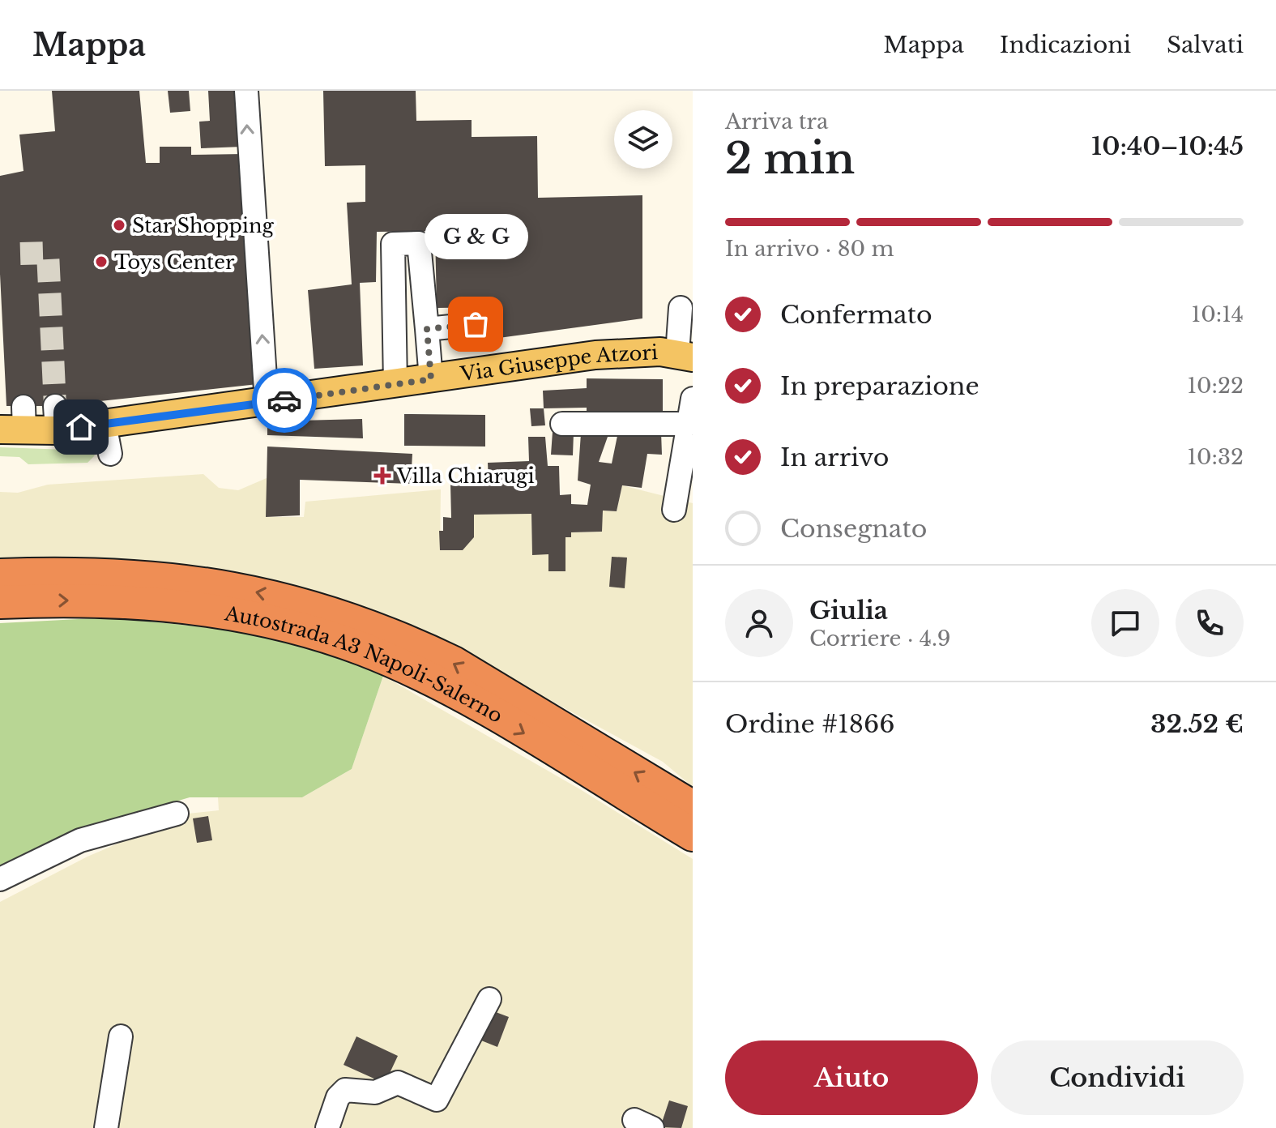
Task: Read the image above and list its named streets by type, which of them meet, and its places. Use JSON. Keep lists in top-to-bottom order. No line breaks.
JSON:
{"streets":{"highway":["Autostrada A3 Napoli-Salerno"],"main road":["Via Giuseppe Atzori"]},"places":{"other":["Star Shopping","Toys Center","G & G"],"health":["Villa Chiarugi"]},"page":{"header":"Mappa","nav":["Mappa","Indicazioni","Salvati"],"heading":["2 min","Arriva tra","10:40–10:45"],"panel":["Giulia","Corriere · 4.9","Ordine #1866","32.52 €"],"bar":"In arrivo · 80 m","bubble":"G & G","list":[["Confermato","10:14"],["In preparazione","10:22"],["In arrivo","10:32"],"Consegnato"],"buttons":["Aiuto","Condividi"]}}
